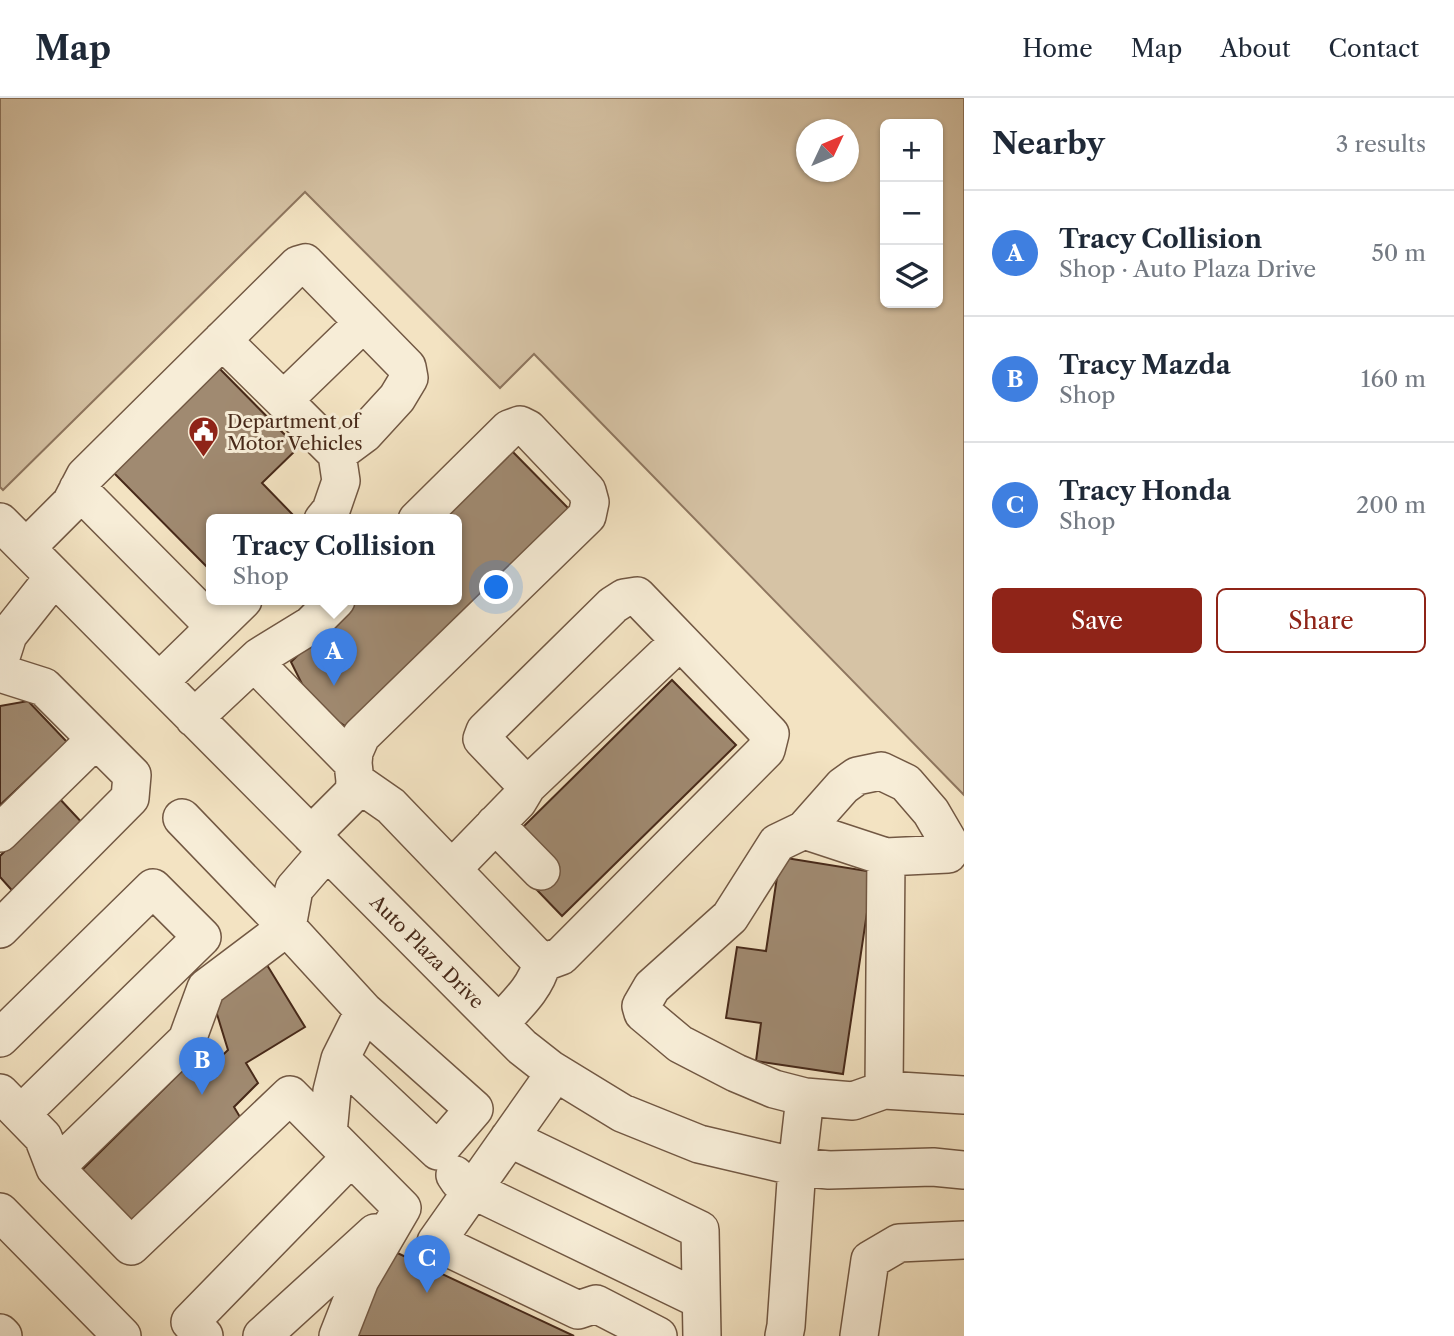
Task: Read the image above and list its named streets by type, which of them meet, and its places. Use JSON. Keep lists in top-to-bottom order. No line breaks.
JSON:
{"streets":{"street":["Auto Plaza Drive"]},"places":{"public building":["Department of Motor Vehicles"]},"north":"top right","page":{"header":"Map","nav":["Home","Map","About","Contact"],"heading":["Nearby","3 results"],"map_buttons":["+","−"],"list":[{"mark":"A","name":"Tracy Collision","note":"Shop · Auto Plaza Drive","value":"50 m"},{"mark":"B","name":"Tracy Mazda","note":"Shop","value":"160 m"},{"mark":"C","name":"Tracy Honda","note":"Shop","value":"200 m"}],"popup":["Tracy Collision","Shop"],"buttons":["Save","Share"],"pins":["A","B","C"]}}
